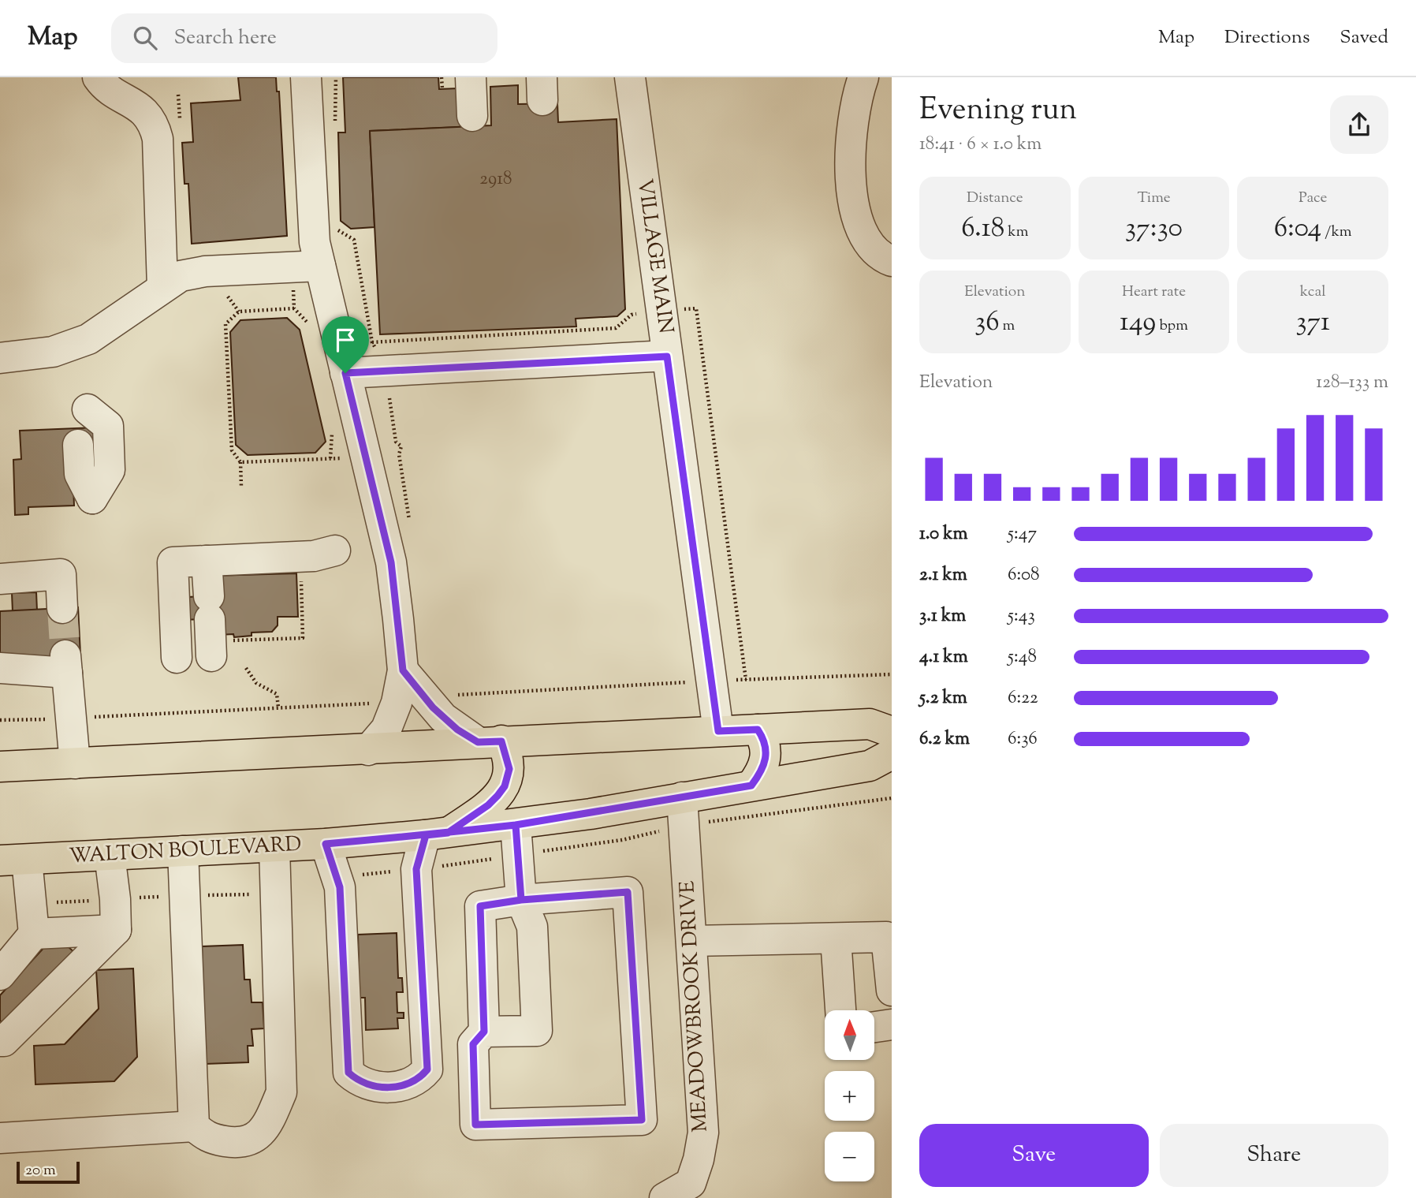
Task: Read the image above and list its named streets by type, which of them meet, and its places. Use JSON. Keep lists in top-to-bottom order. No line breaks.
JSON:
{"streets":{"main road":["WALTON BOULEVARD"],"street":["VILLAGE MAIN","MEADOWBROOK DRIVE"]},"crossings":[["WALTON BOULEVARD","MEADOWBROOK DRIVE"]],"house_numbers":["2918"],"scale_bar":"20 m","north":"top","page":{"header":"Map","search":"Search here","nav":["Map","Directions","Saved"],"heading":["Evening run","18:41 · 6 × 1.0 km"],"stats":[["Distance","6.18 km"],["Time","37:30"],["Pace","6:04 /km"],["Elevation","36 m"],["Heart rate","149 bpm"],["kcal","371"]],"chart":["Elevation","128–133 m"],"list":[{"name":"1.0 km","note":"5:47"},{"name":"2.1 km","note":"6:08"},{"name":"3.1 km","note":"5:43"},{"name":"4.1 km","note":"5:48"},{"name":"5.2 km","note":"6:22"},{"name":"6.2 km","note":"6:36"}],"map_buttons":["+","−"],"buttons":["Save","Share"],"scale":"20 m"}}
